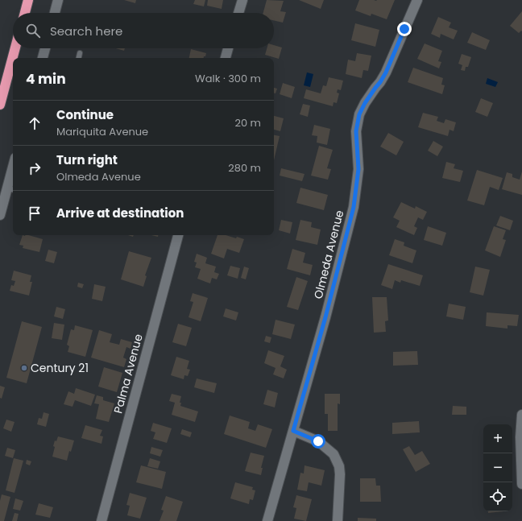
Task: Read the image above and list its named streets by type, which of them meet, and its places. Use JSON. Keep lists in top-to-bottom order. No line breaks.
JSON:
{"streets":{"street":["Olmeda Avenue","Palma Avenue"]},"places":["Century 21"],"page":{"search":"Search here","heading":["4 min","Walk · 300 m"],"list":[["Continue","Mariquita Avenue","20 m"],["Turn right","Olmeda Avenue","280 m"],"Arrive at destination"],"map_buttons":["+","−"]}}
